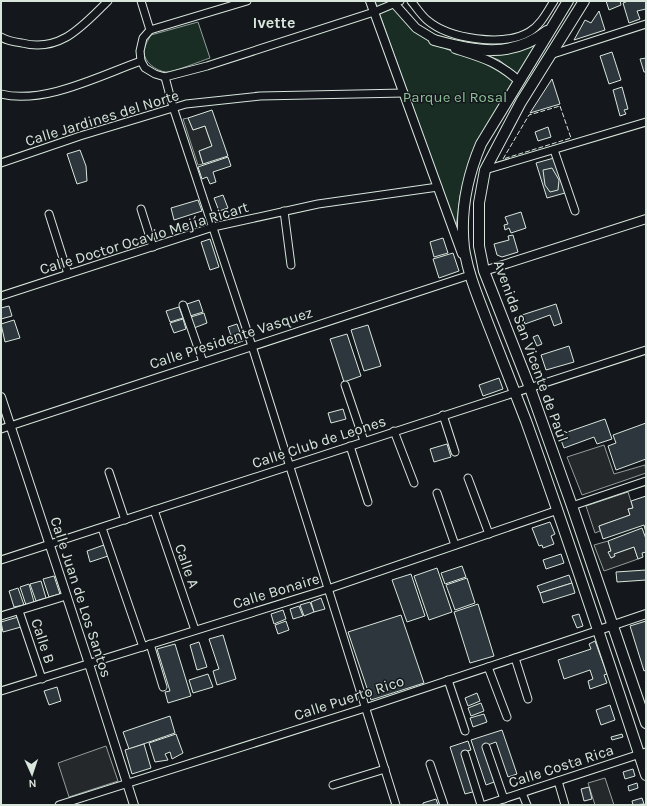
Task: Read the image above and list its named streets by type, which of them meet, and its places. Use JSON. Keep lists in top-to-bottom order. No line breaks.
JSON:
{"streets":{"main road":["Avenida San Vicente de Paúl"],"street":["Calle Jardines del Norte","Calle Doctor Ocavio Mejía Ricart","Calle Presidente Vasquez","Calle Club de Leones","Calle A","Calle Bonaire","Calle Juan de Los Santos","Calle B","Calle Puerto Rico","Calle Costa Rica"]},"crossings":[["Calle Jardines del Norte","Avenida San Vicente de Paúl"],["Calle Doctor Ocavio Mejía Ricart","Avenida San Vicente de Paúl"],["Calle Presidente Vasquez","Avenida San Vicente de Paúl"],["Calle Presidente Vasquez","Calle Juan de Los Santos"],["Avenida San Vicente de Paúl","Calle Club de Leones"],["Avenida San Vicente de Paúl","Calle Bonaire"],["Avenida San Vicente de Paúl","Calle Puerto Rico"],["Avenida San Vicente de Paúl","Calle Costa Rica"],["Calle Club de Leones","Calle A"],["Calle Club de Leones","Calle Juan de Los Santos"],["Calle A","Calle Bonaire"],["Calle Bonaire","Calle Juan de Los Santos"],["Calle Bonaire","Calle B"],["Calle Juan de Los Santos","Calle Puerto Rico"]],"districts":["Ivette"],"parks":["Parque el Rosal"],"north":"bottom"}
